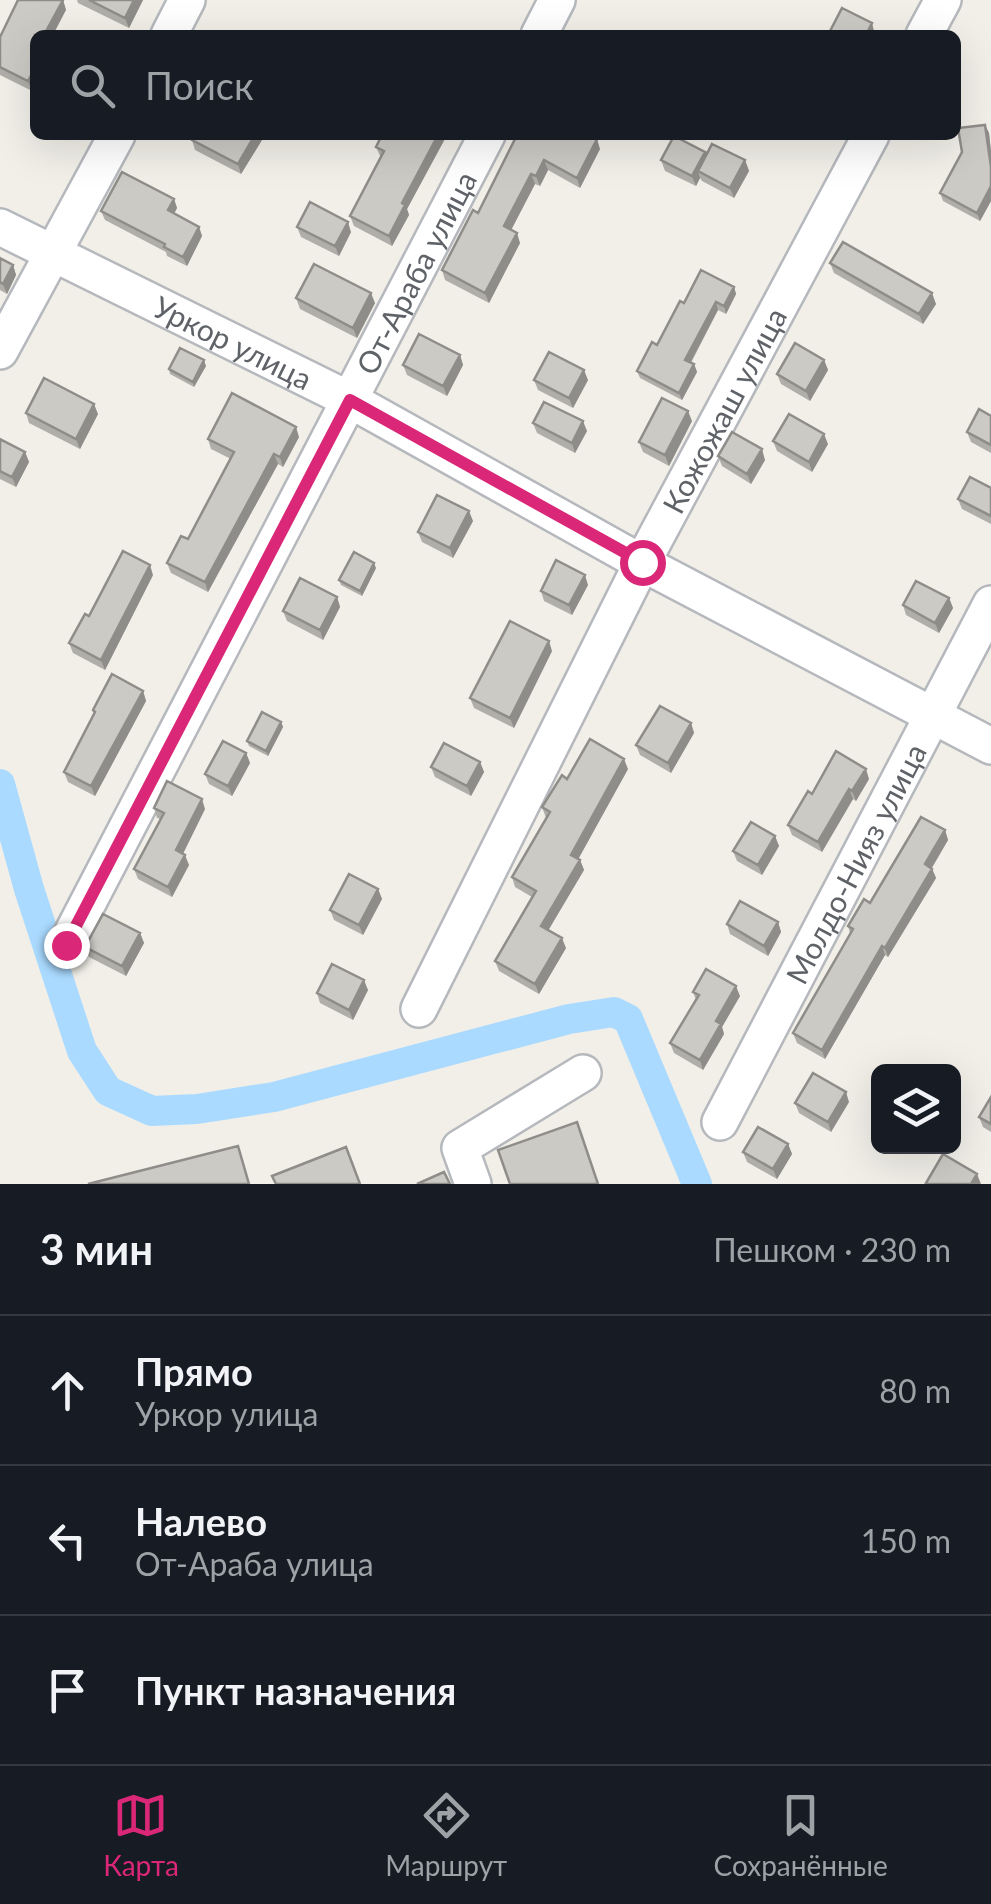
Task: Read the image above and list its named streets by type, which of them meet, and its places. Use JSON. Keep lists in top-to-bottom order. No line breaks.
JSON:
{"streets":{"street":["От-Араба улица","Уркор улица","Кожожаш улица","Молдо-Нияз улица"]},"crossings":[["От-Араба улица","Уркор улица"],["Уркор улица","Кожожаш улица"],["Уркор улица","Молдо-Нияз улица"]],"page":{"search":"Поиск","heading":["3 мин","Пешком · 230 m"],"list":[["Прямо","Уркор улица","80 m"],["Налево","От-Араба улица","150 m"],"Пункт назначения"],"nav":["Карта","Маршрут","Сохранённые"]}}
